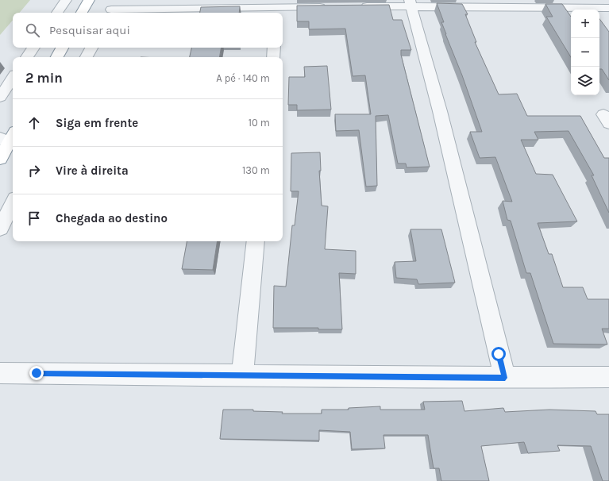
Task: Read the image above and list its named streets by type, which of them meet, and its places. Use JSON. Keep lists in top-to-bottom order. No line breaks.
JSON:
{"page":{"map_buttons":["+","−"],"search":"Pesquisar aqui","heading":["2 min","A pé · 140 m"],"list":[["Siga em frente","10 m"],["Vire à direita","130 m"],"Chegada ao destino"]}}
